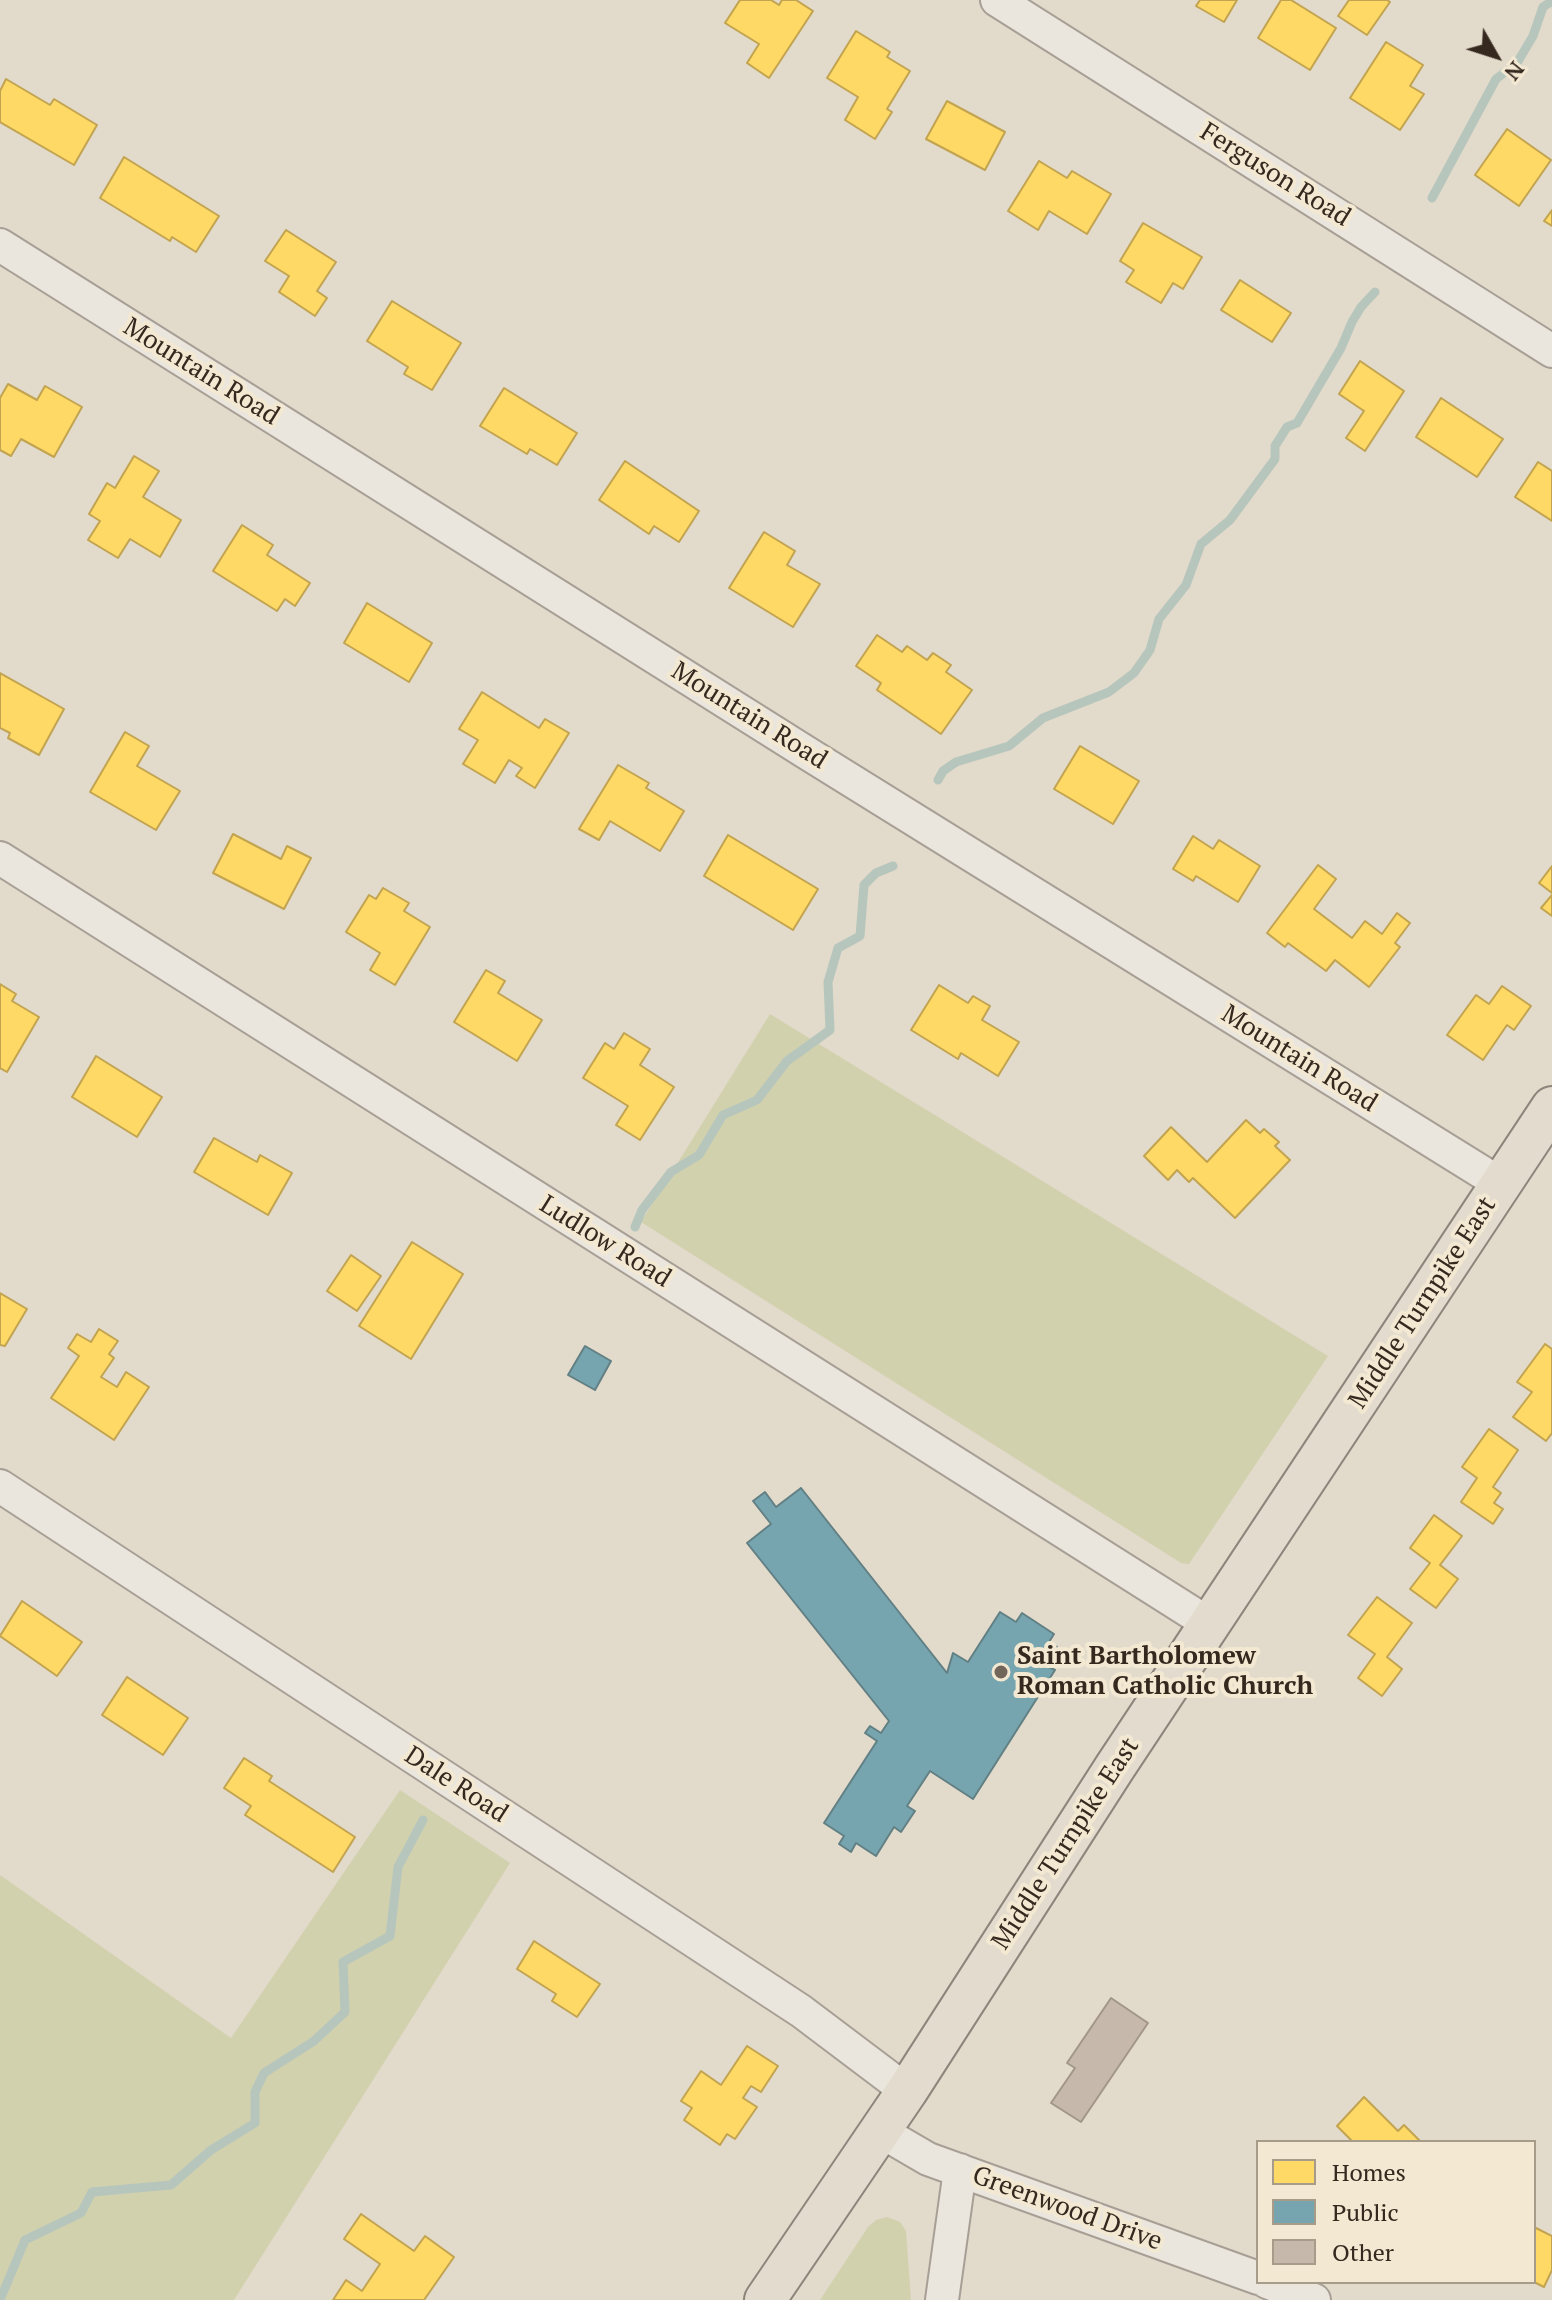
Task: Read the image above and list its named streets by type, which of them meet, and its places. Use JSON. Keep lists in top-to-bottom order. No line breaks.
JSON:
{"streets":{"main road":["Middle Turnpike East"],"street":["Ferguson Road","Mountain Road","Ludlow Road","Dale Road","Greenwood Drive"]},"crossings":[["Mountain Road","Middle Turnpike East"],["Ludlow Road","Middle Turnpike East"],["Middle Turnpike East","Dale Road"],["Middle Turnpike East","Greenwood Drive"]],"places":["Saint Bartholomew Roman Catholic Church"],"legend":["Homes","Public","Other"],"north":"bottom right"}
